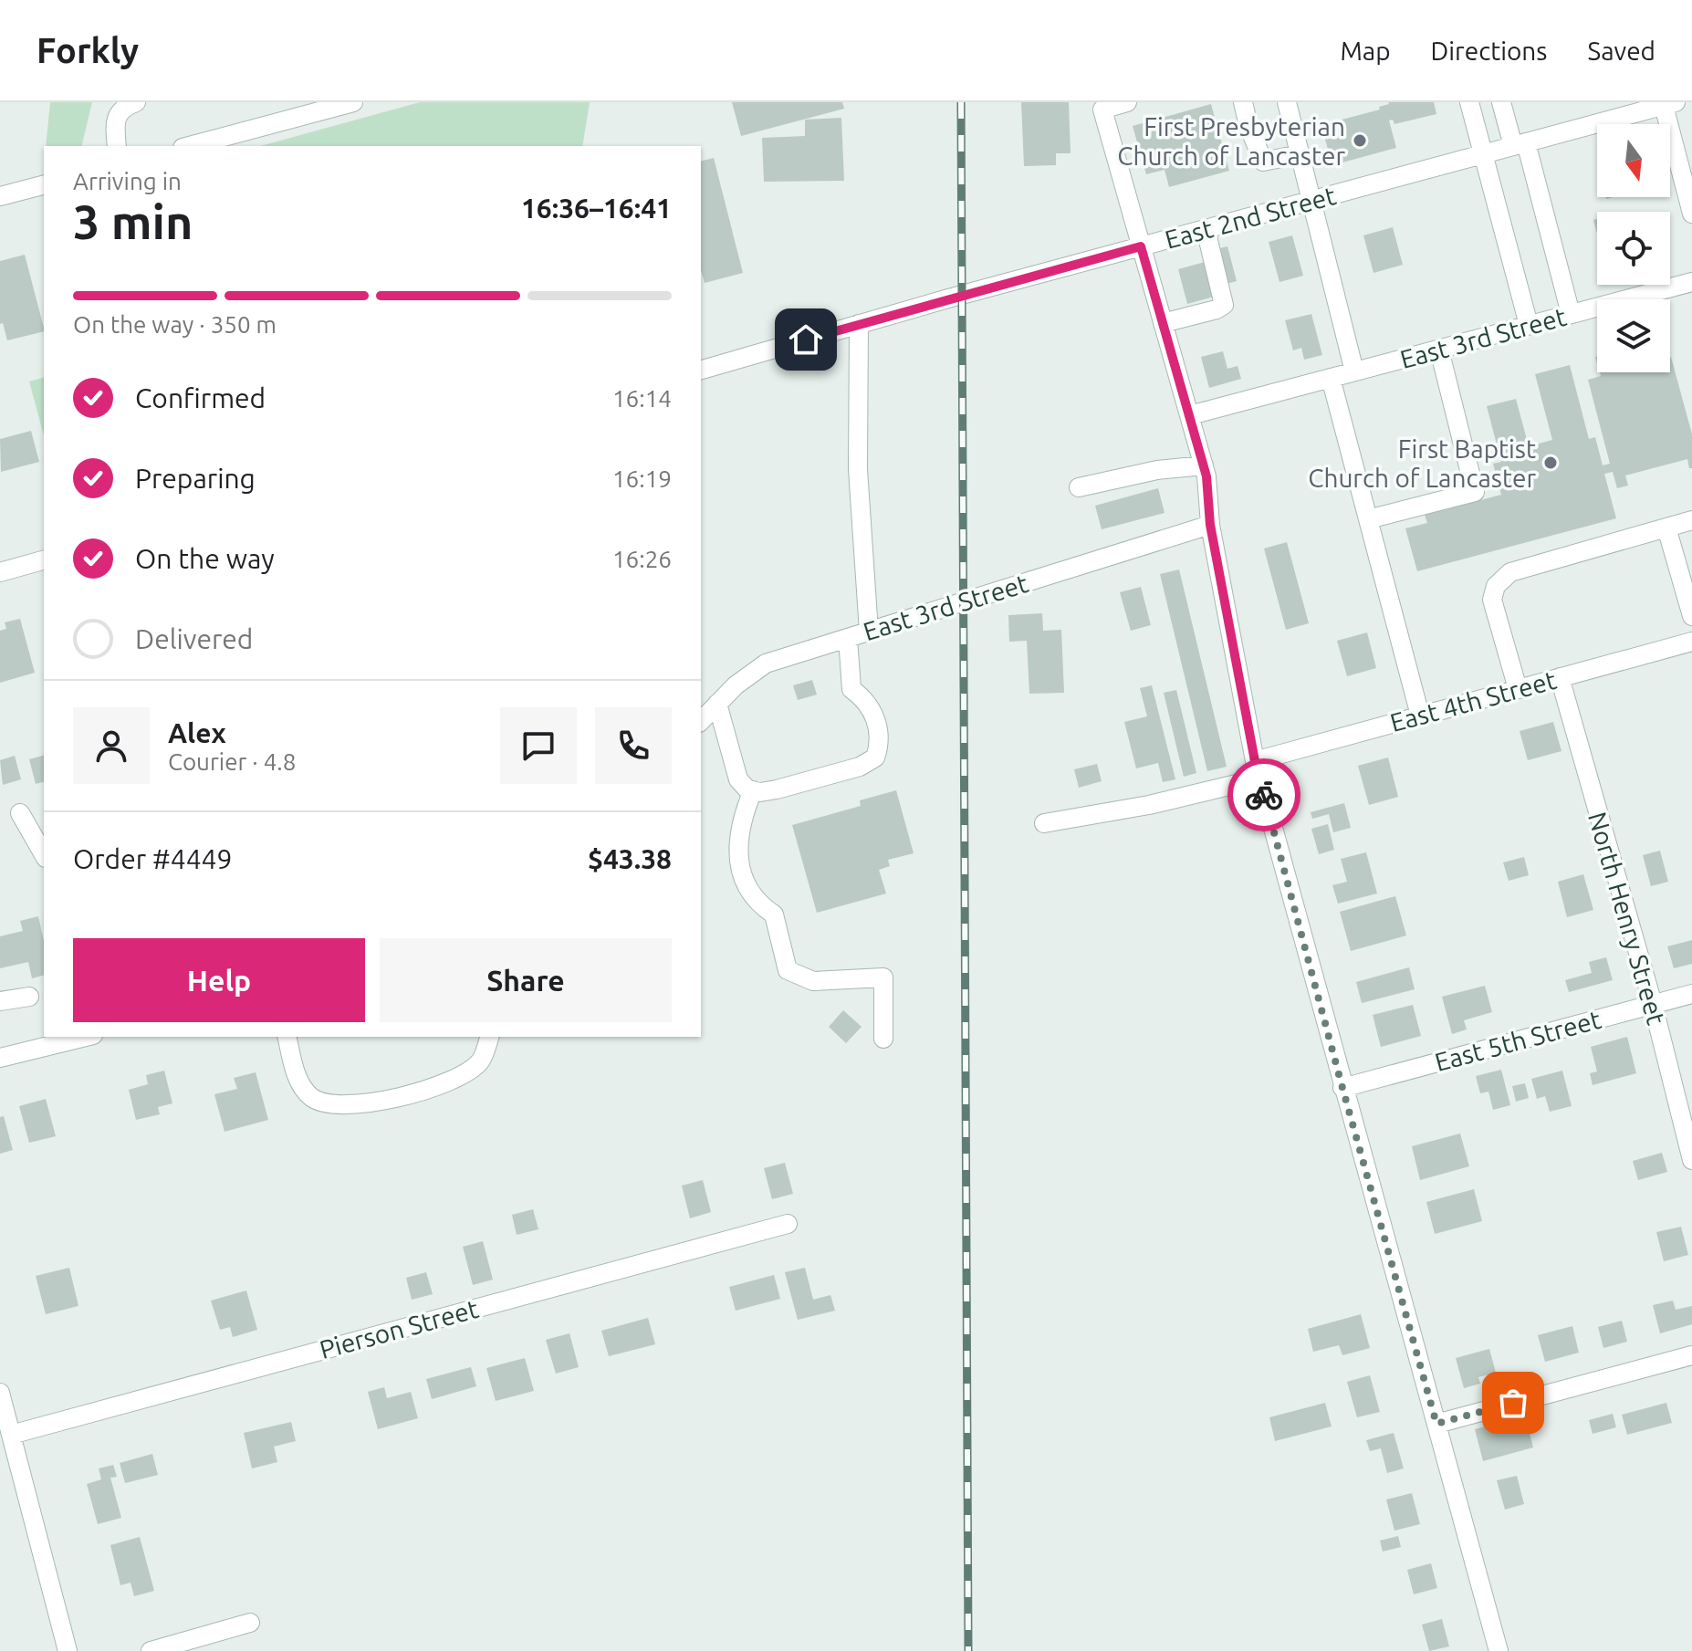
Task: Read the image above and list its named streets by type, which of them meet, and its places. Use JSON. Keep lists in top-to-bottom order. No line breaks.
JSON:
{"streets":{"street":["East 2nd Street","East 3rd Street","East 4th Street","North Henry Street","East 5th Street","Pierson Street"]},"crossings":[["East 4th Street","North Henry Street"],["North Henry Street","East 5th Street"]],"places":["First Presbyterian Church of Lancaster","First Baptist Church of Lancaster"],"north":"bottom","page":{"header":"Forkly","nav":["Map","Directions","Saved"],"heading":["3 min","Arriving in","16:36–16:41"],"panel":["Alex","Courier · 4.8","Order #4449","$43.38"],"bar":"On the way · 350 m","list":[["Confirmed","16:14"],["Preparing","16:19"],["On the way","16:26"],"Delivered"],"buttons":["Help","Share"]}}
